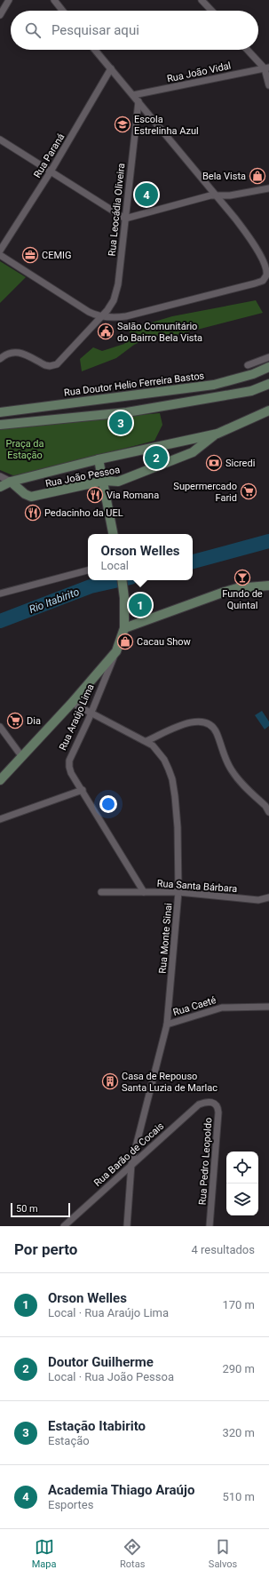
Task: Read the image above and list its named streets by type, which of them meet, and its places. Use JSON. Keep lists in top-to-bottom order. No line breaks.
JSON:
{"streets":{"main road":["Rua Doutor Helio Ferreira Bastos","Rua João Pessoa","Rua Araújo Lima"],"street":["Rua João Vidal","Rua Paraná","Rua Leocádia Oliveira","Rua Santa Bárbara","Rua Monte Sinai","Rua Caeté","Rua Barão de Cocais","Rua Pedro Leopoldo"]},"crossings":[["Rua Araújo Lima","Rua Santa Bárbara"],["Rua Araújo Lima","Rua Monte Sinai"],["Rua Santa Bárbara","Rua Monte Sinai"],["Rua Monte Sinai","Rua Caeté"],["Rua Monte Sinai","Rua Barão de Cocais"],["Rua Barão de Cocais","Rua Pedro Leopoldo"]],"water":["Rio Itabirito"],"parks":["Praça da Estação"],"places":{"school or university":["Escola Estrelinha Azul"],"shop":["Bela Vista","Cacau Show"],"office":["CEMIG"],"public building":["Salão Comunitário do Bairro Bela Vista"],"bank":["Sicredi"],"supermarket":["Supermercado Farid","Dia"],"restaurant":["Via Romana","Pedacinho da UEL"],"bar":["Fundo de Quintal"],"building":["Casa de Repouso Santa Luzia de Marlac"]},"scale_bar":"50 m","page":{"search":"Pesquisar aqui","pins":["4","3","2","1"],"popup":["Orson Welles","Local"],"scale":"50 m","heading":["Por perto","4 resultados"],"list":[{"mark":"1","name":"Orson Welles","note":"Local · Rua Araújo Lima","value":"170 m"},{"mark":"2","name":"Doutor Guilherme","note":"Local · Rua João Pessoa","value":"290 m"},{"mark":"3","name":"Estação Itabirito","note":"Estação","value":"320 m"},{"mark":"4","name":"Academia Thiago Araújo","note":"Esportes","value":"510 m"}],"nav":["Mapa","Rotas","Salvos"]}}
